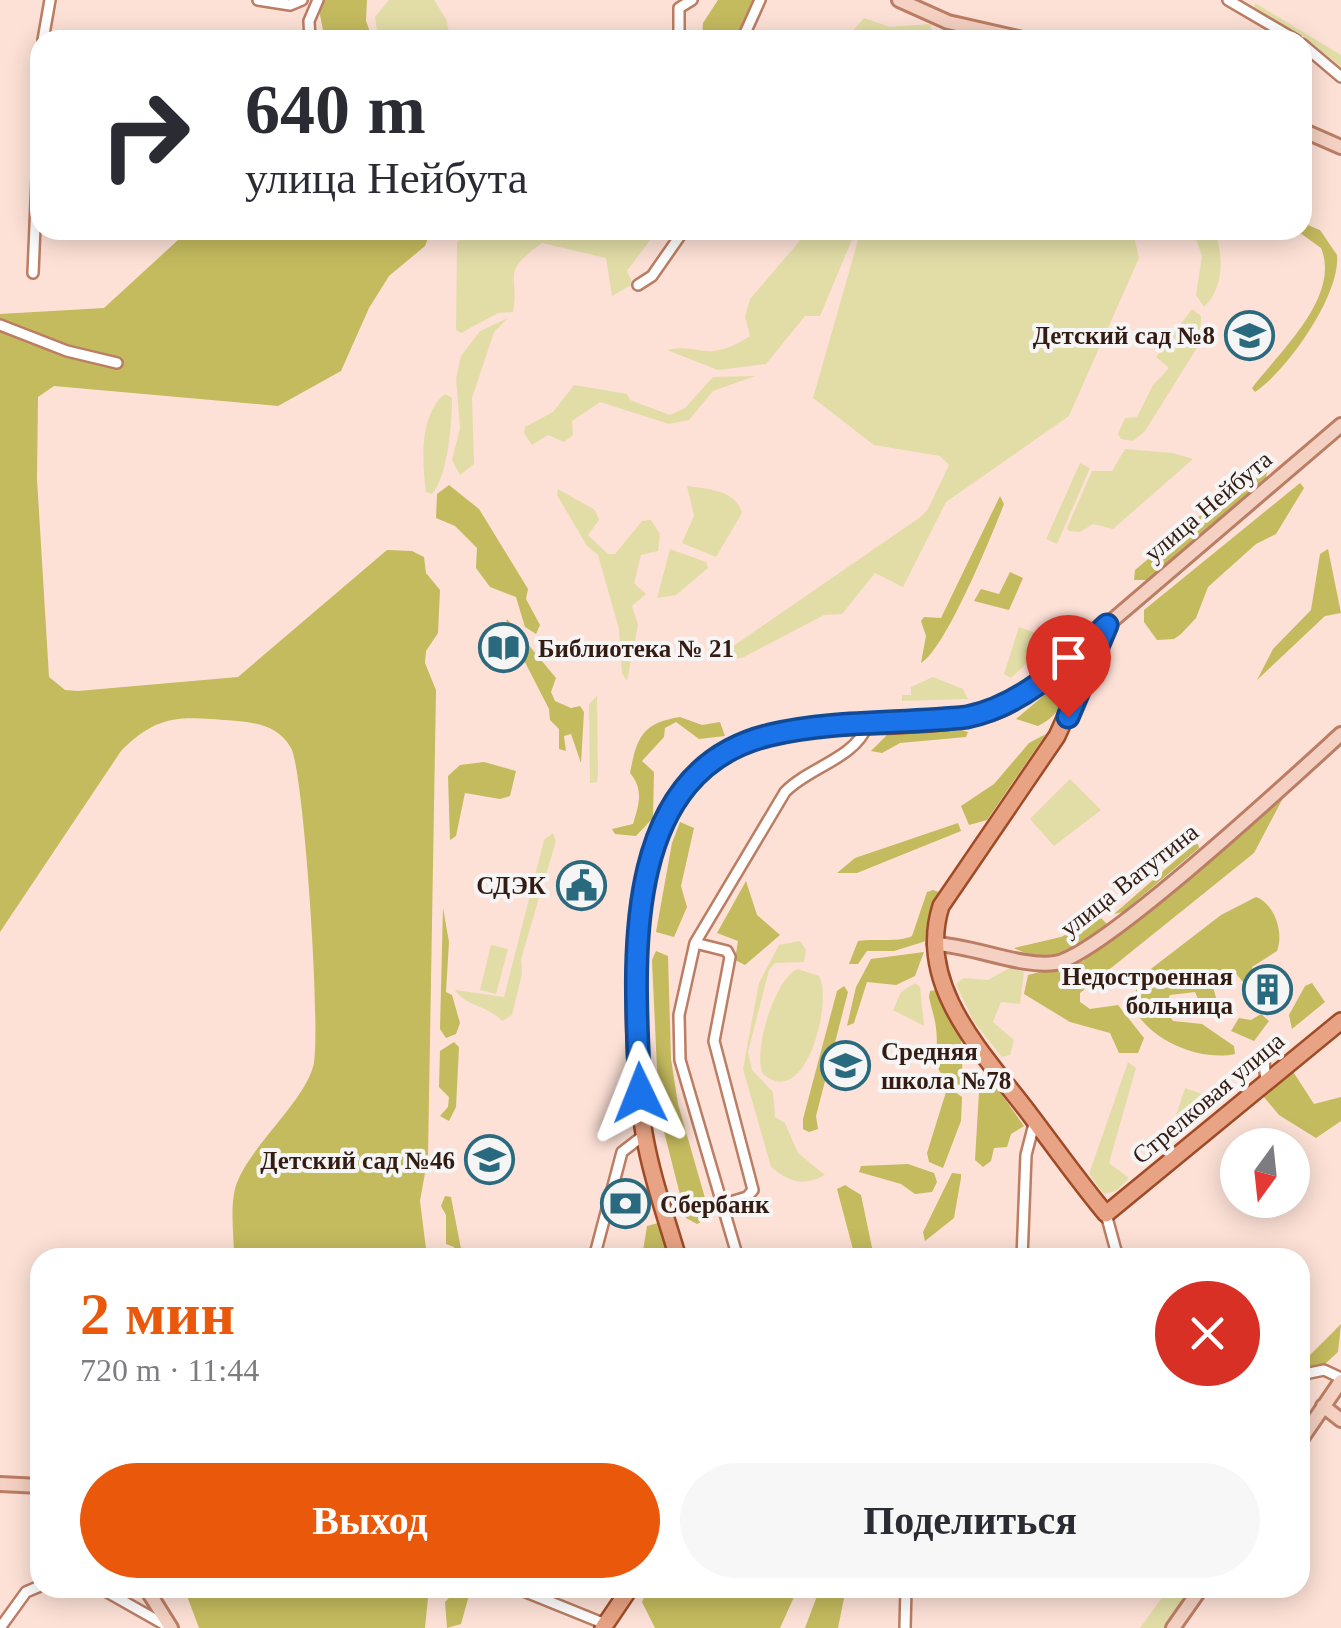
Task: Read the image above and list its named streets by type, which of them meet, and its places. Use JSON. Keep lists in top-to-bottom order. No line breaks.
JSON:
{"streets":{"main road":["улица Нейбута","Стрелковая улица"],"street":["улица Ватутина"]},"crossings":[["улица Нейбута","улица Ватутина"]],"places":{"school or university":["Детский сад №8","Средняя школа №78","Детский сад №46"],"library":["Библиотека № 21"],"public building":["СДЭК"],"building":["Недостроенная больница"],"bank":["Сбербанк"]},"north":"bottom","page":{"turn":["640 m","улица Нейбута"],"heading":["2 мин","720 m · 11:44"],"buttons":["Выход","Поделиться"]}}
